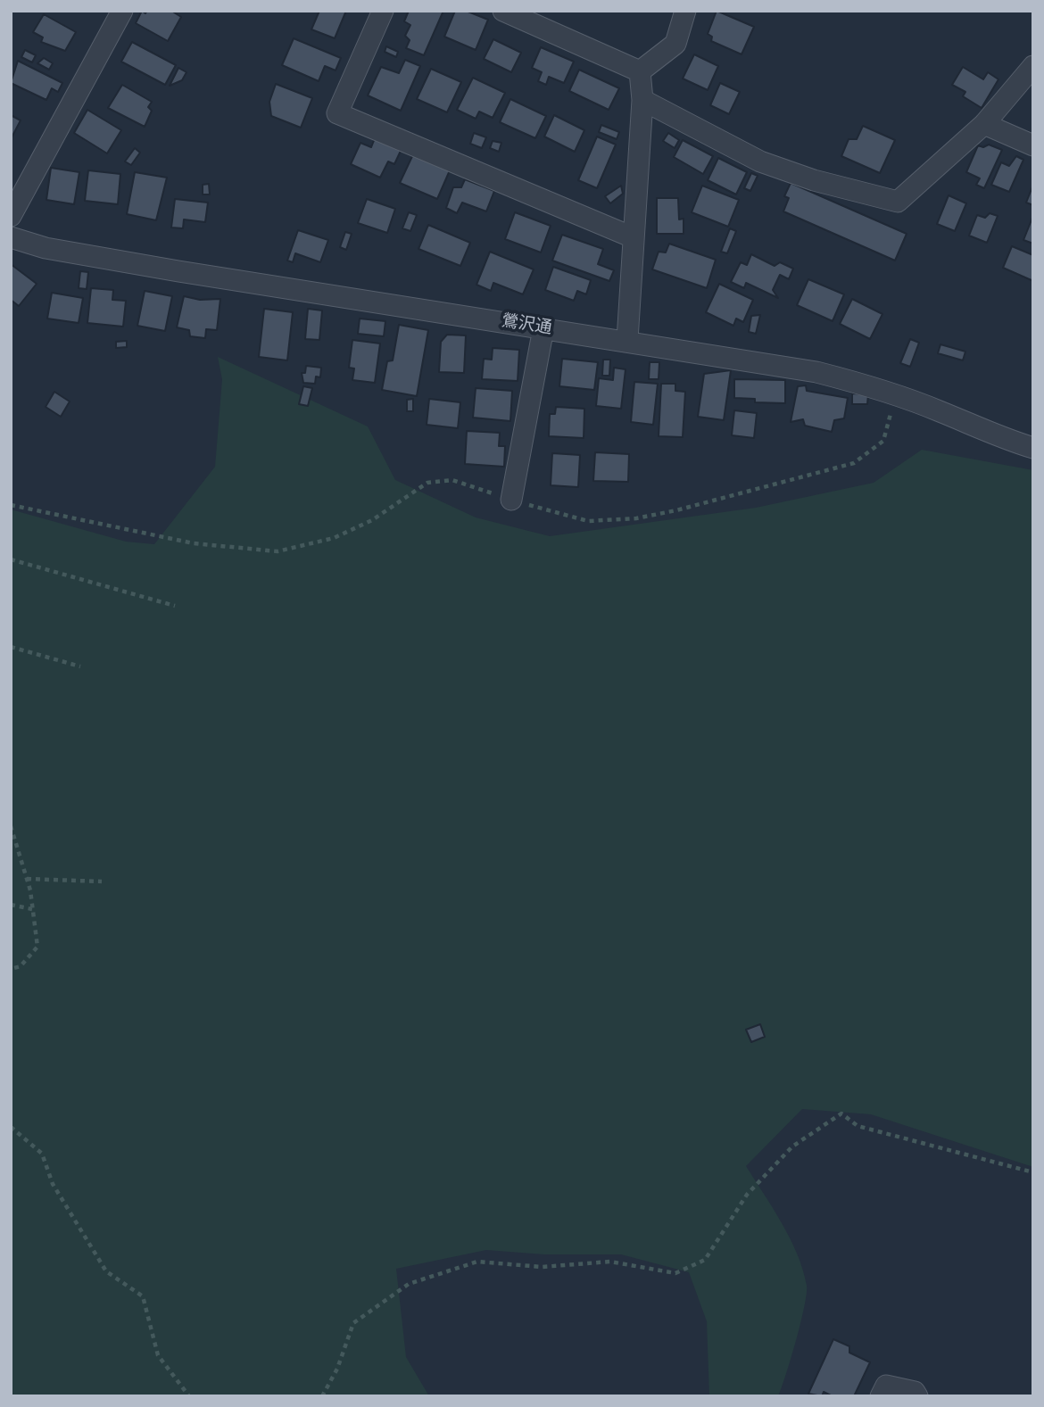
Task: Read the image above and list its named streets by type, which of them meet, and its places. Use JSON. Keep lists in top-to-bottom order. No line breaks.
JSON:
{"streets":{"street":["鶯沢通"]}}
